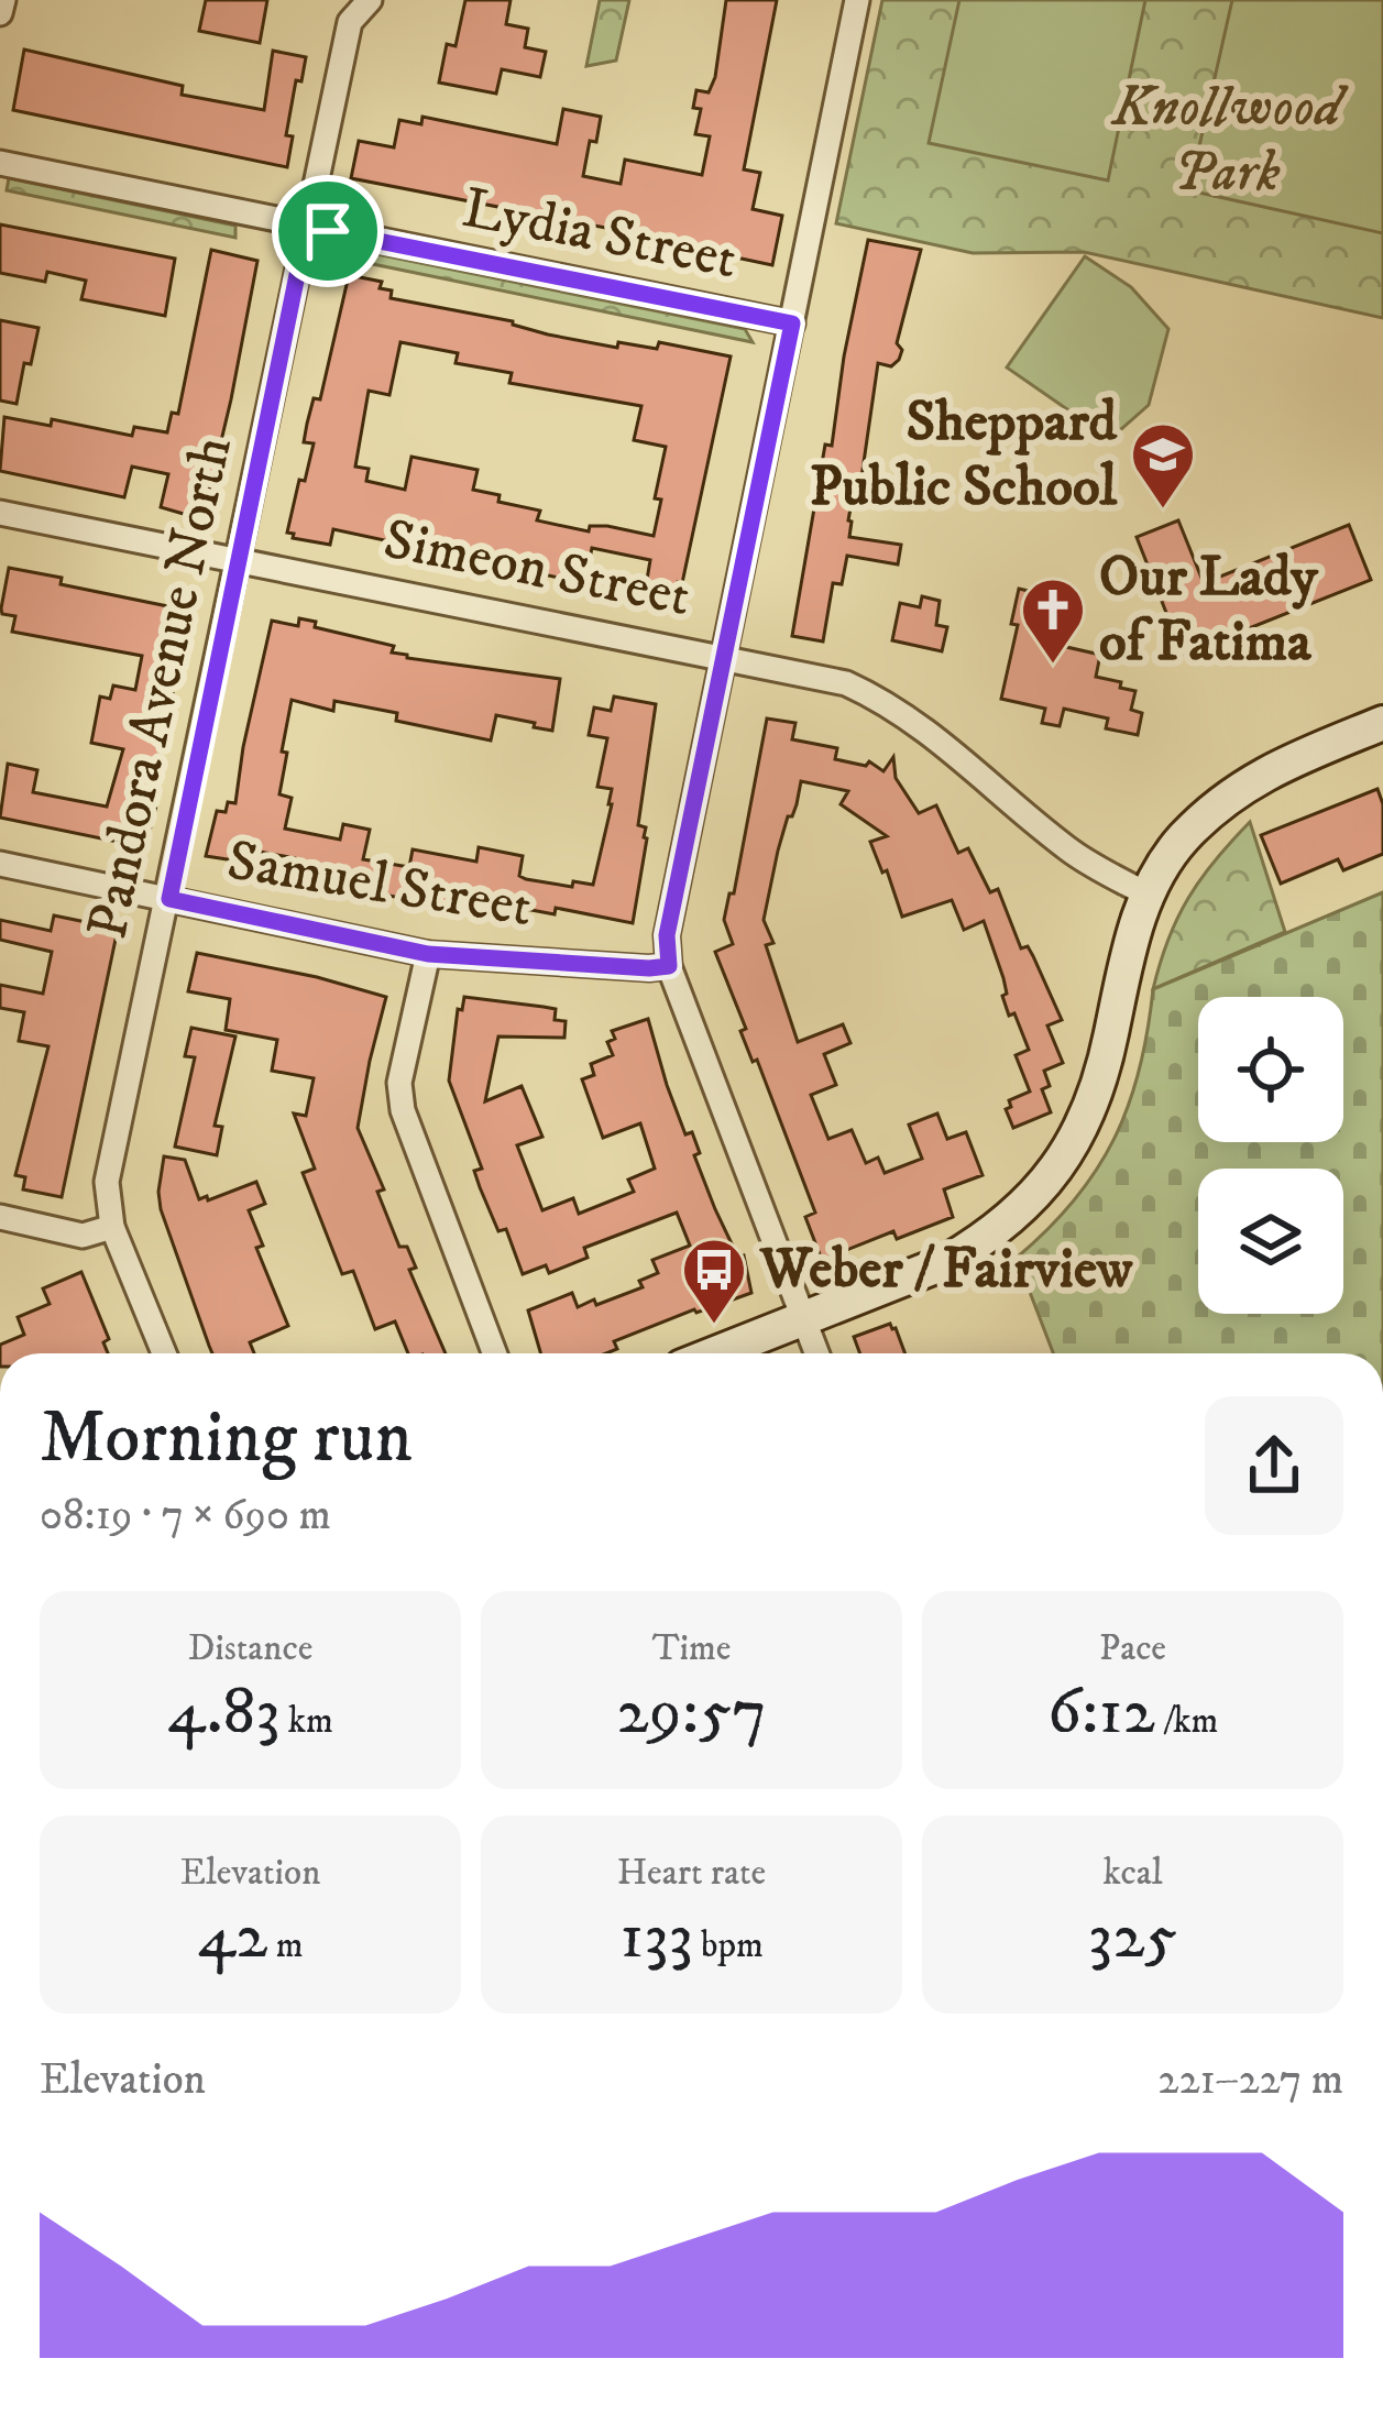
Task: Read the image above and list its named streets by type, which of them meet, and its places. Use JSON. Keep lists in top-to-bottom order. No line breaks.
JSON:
{"streets":{"street":["Lydia Street","Simeon Street","Pandora Avenue North","Samuel Street"]},"crossings":[["Lydia Street","Pandora Avenue North"],["Simeon Street","Pandora Avenue North"],["Pandora Avenue North","Samuel Street"]],"parks":["Knollwood Park"],"places":{"school or university":["Sheppard Public School"],"church":["Our Lady of Fatima"],"bus stop":["Weber / Fairview"]},"page":{"heading":["Morning run","08:19 · 7 × 690 m"],"stats":[["Distance","4.83 km"],["Time","29:57"],["Pace","6:12 /km"],["Elevation","42 m"],["Heart rate","133 bpm"],["kcal","325"]],"chart":["Elevation","221–227 m"]}}
